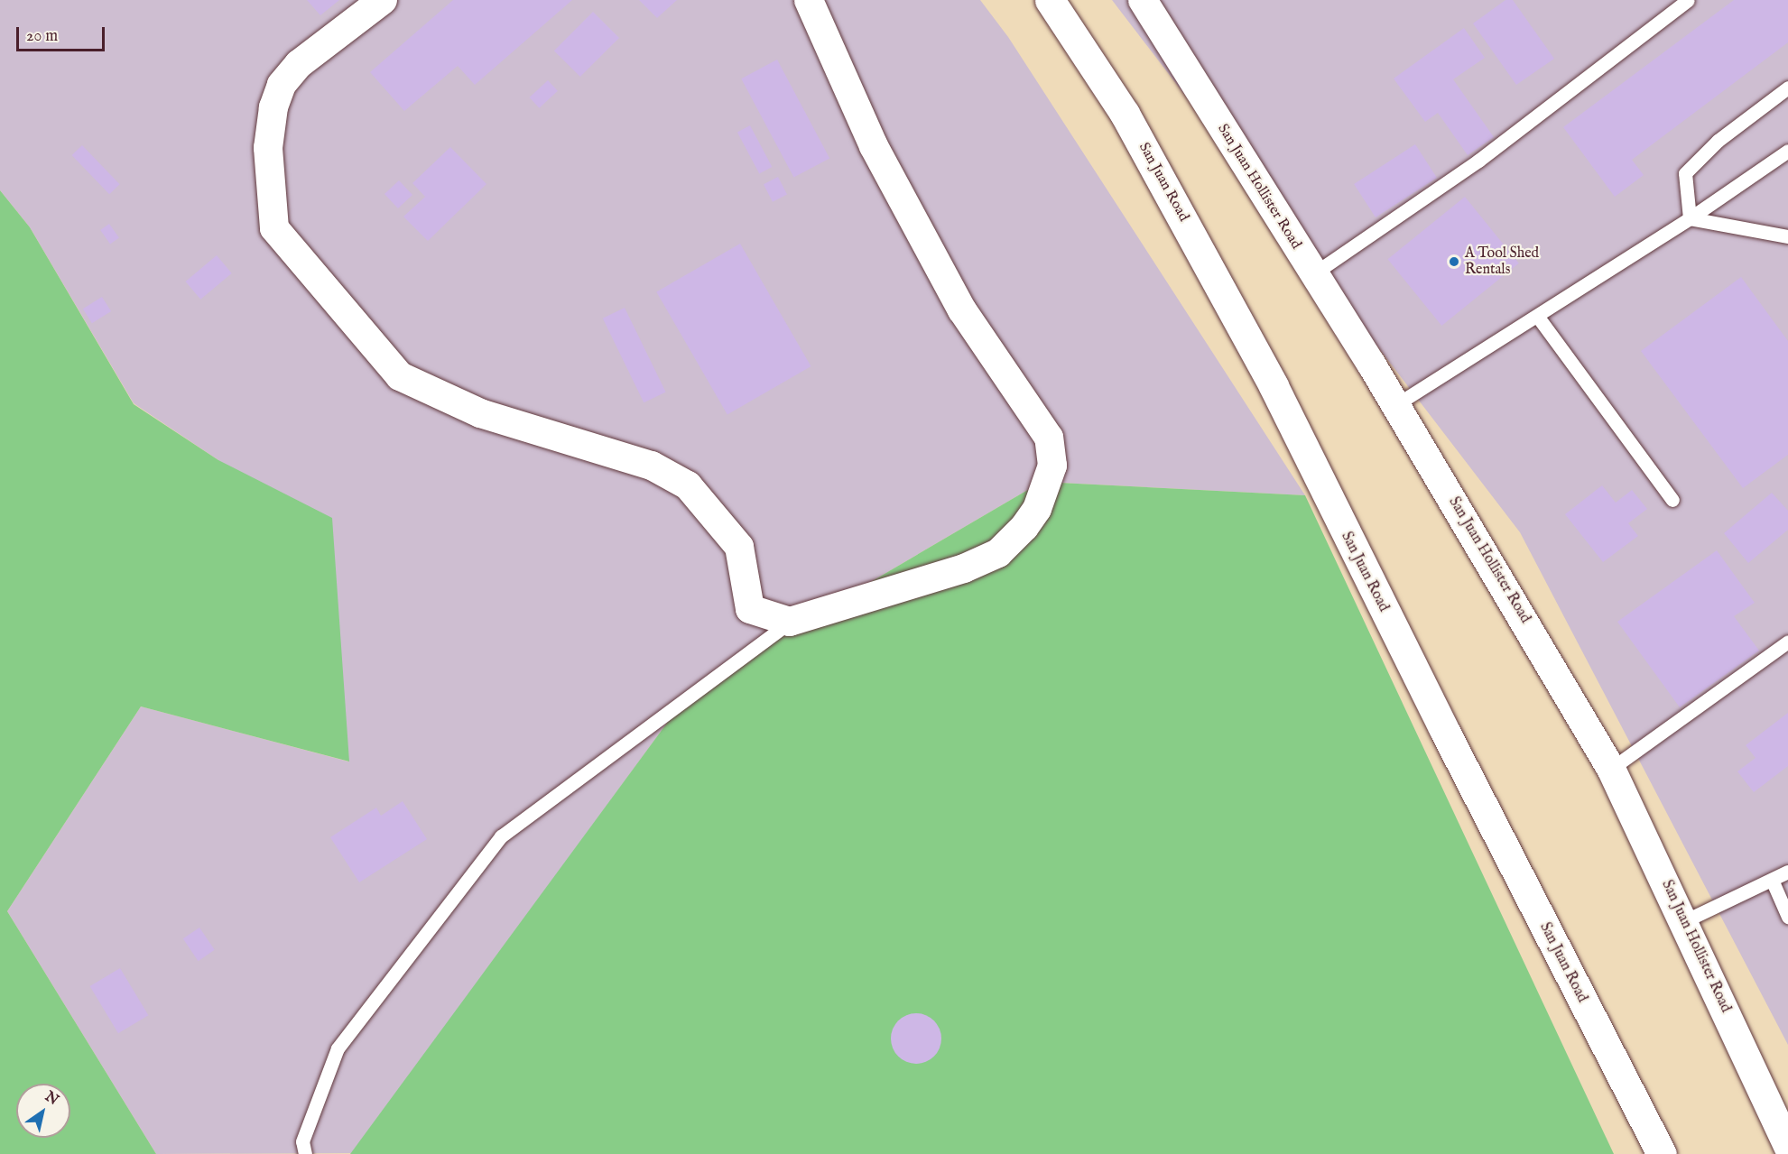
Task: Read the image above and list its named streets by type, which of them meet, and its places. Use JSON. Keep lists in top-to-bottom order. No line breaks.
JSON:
{"streets":{"main road":["San Juan Road"],"street":["San Juan Hollister Road"]},"places":["A Tool Shed Rentals"],"scale_bar":"20 m","north":"top right"}
